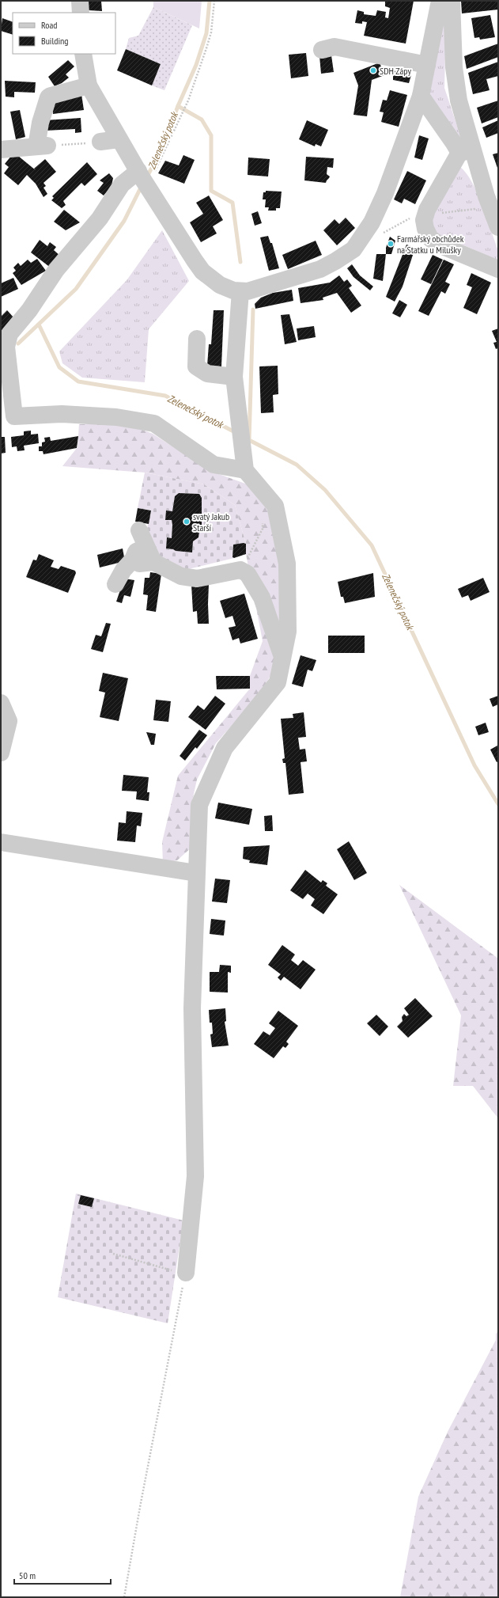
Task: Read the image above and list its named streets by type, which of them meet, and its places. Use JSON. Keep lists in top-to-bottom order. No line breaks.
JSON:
{"water":["Zelenečský potok"],"places":["SDH Zápy","Farmářský obchůdek na Statku u Milušky","svatý Jakub Starší"],"legend":["Road","Building"],"scale_bar":"50 m"}
